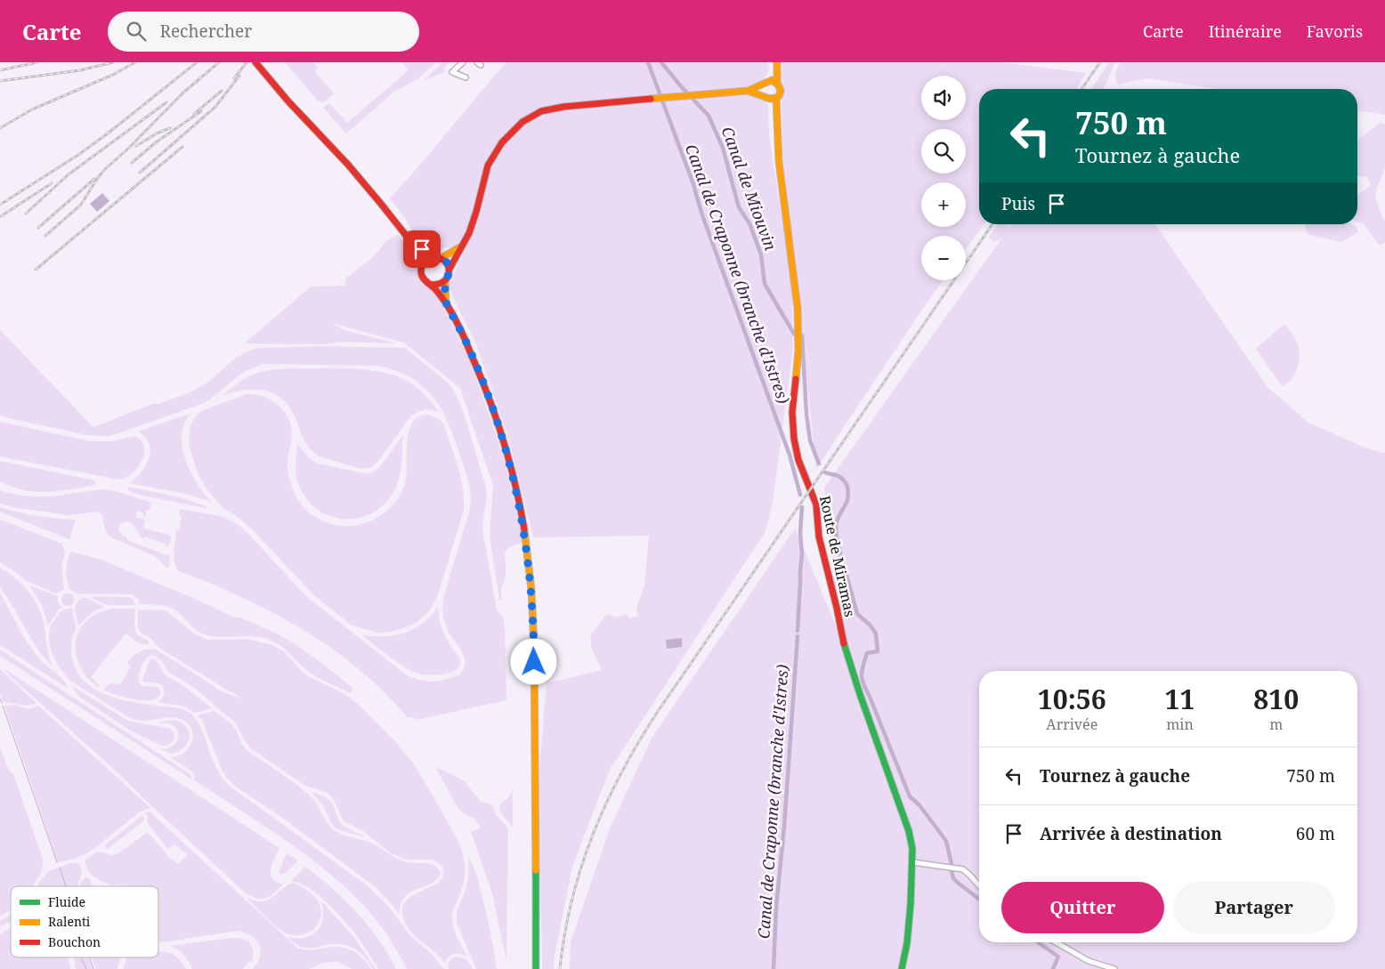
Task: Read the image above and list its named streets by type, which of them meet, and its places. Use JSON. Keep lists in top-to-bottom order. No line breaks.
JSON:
{"streets":{"main road":["Route de Miramas"]},"water":["Canal de Miouvin","Canal de Craponne (branche d'Istres)"],"legend":["Fluide","Ralenti","Bouchon"],"page":{"header":"Carte","search":"Rechercher","nav":["Carte","Itinéraire","Favoris"],"map_buttons":["+","−"],"turn":["750 m","Tournez à gauche"],"then":"Puis","eta":["10:56","Arrivée","11","min","810","m"],"list":[{"name":"Tournez à gauche","value":"750 m"},{"name":"Arrivée à destination","value":"60 m"}],"buttons":["Quitter","Partager"]}}
